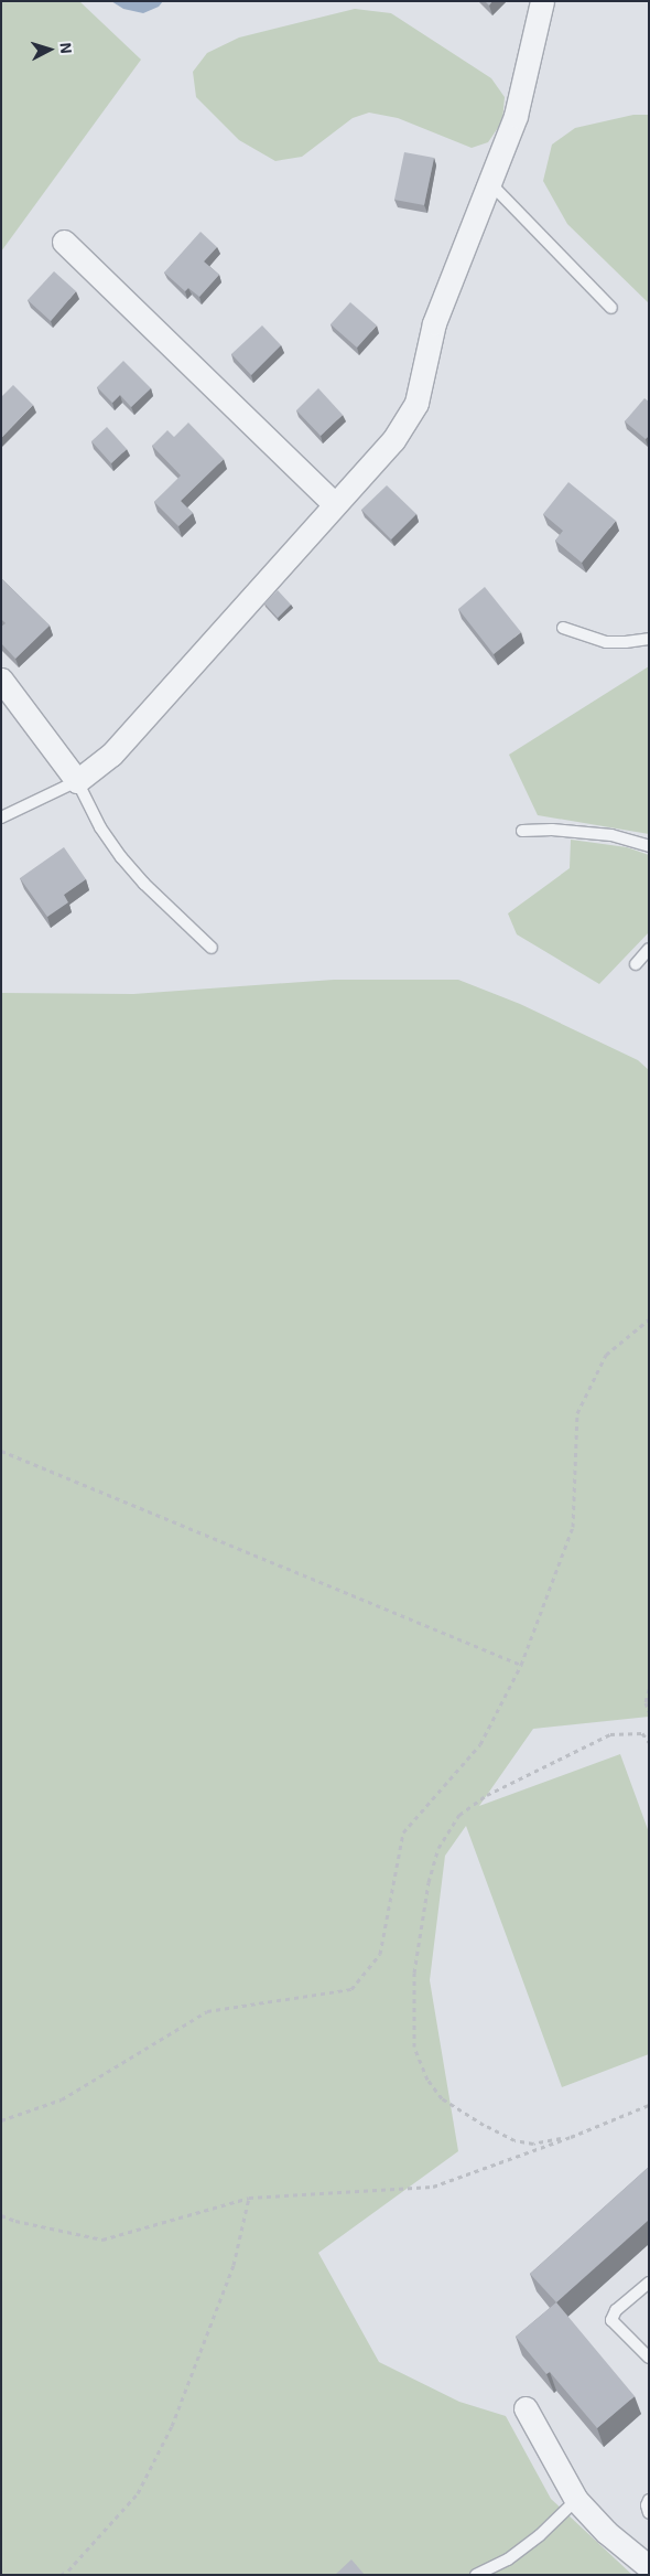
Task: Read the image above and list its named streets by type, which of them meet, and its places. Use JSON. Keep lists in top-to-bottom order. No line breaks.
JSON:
{"north":"right"}
